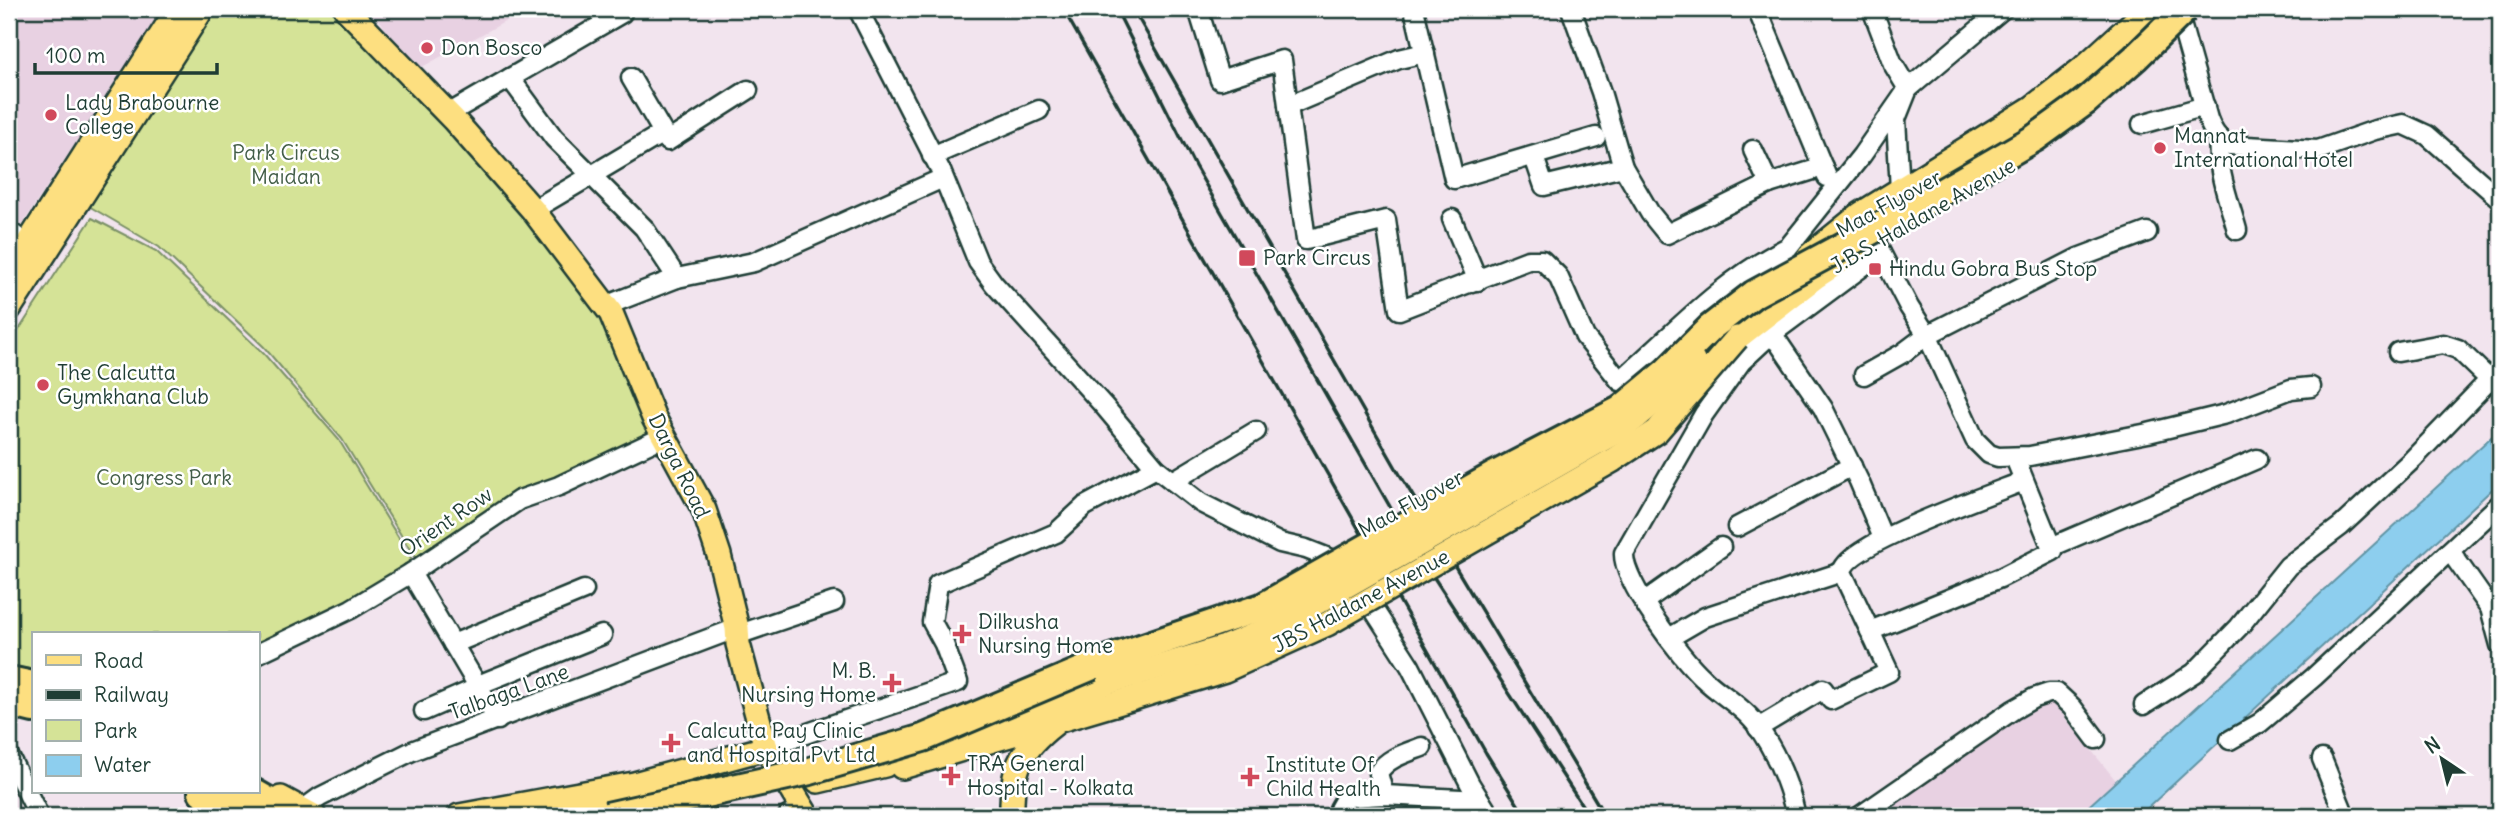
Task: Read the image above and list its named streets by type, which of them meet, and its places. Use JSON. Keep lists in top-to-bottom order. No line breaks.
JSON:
{"streets":{"highway":["Maa Flyover"],"main road":["J.B.S. Haldane Avenue","Darga Road"],"street":["Orient Row","Talbaga Lane"]},"crossings":[["Maa Flyover","J.B.S. Haldane Avenue"],["Darga Road","Orient Row"],["Darga Road","Talbaga Lane"]],"parks":["Park Circus Maidan","Congress Park"],"places":{"other":["Don Bosco","Lady Brabourne College","Mannat International Hotel","The Calcutta Gymkhana Club"],"transit":["Park Circus","Hindu Gobra Bus Stop"],"health":["Dilkusha Nursing Home","M. B. Nursing Home","Calcutta Pay Clinic and Hospital Pvt Ltd","TRA General Hospital - Kolkata","Institute Of Child Health"]},"legend":["Road","Railway","Park","Water"],"scale_bar":"100 m","north":"top left"}
